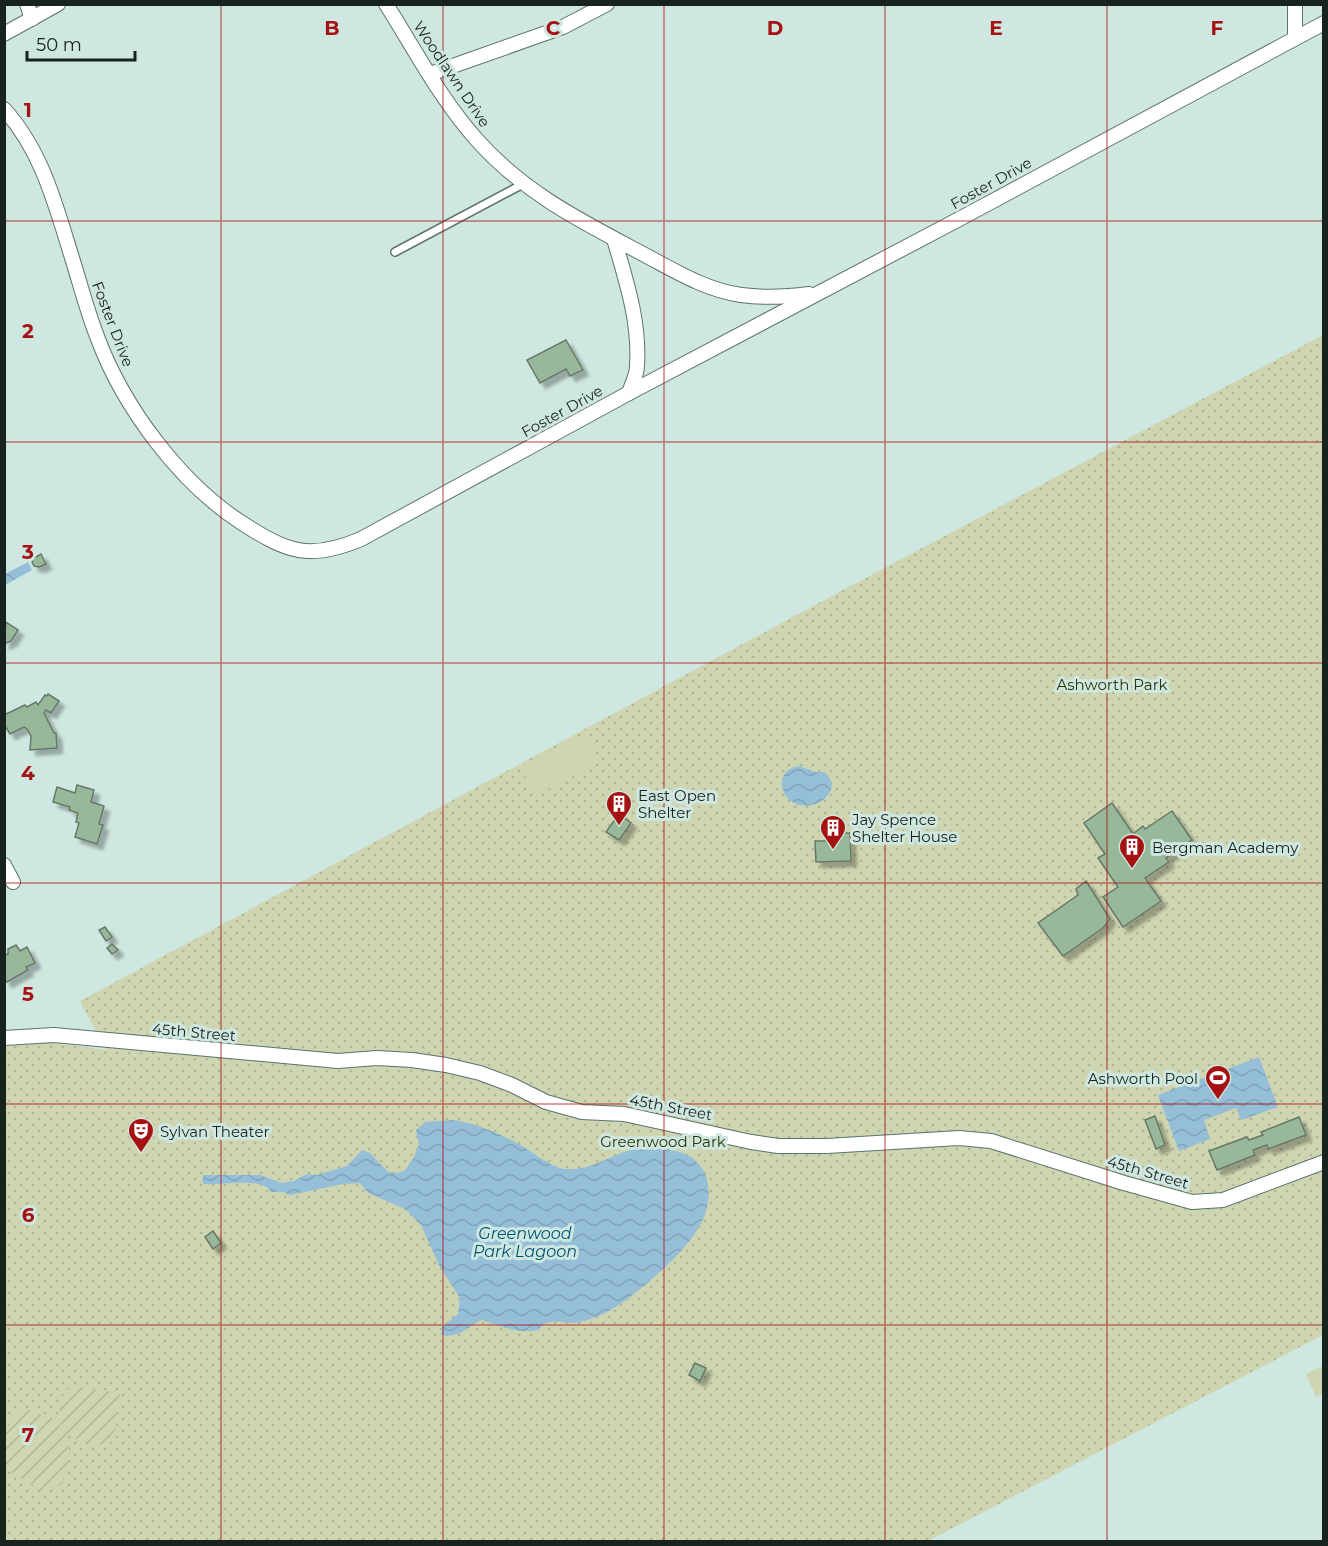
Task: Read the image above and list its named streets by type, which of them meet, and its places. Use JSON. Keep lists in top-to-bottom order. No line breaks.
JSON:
{"streets":{"street":["Woodlawn Drive","Foster Drive","45th Street"]},"crossings":[["Woodlawn Drive","Foster Drive"]],"water":["Greenwood Park Lagoon"],"parks":["Ashworth Park","Greenwood Park"],"places":{"building":["East Open Shelter","Jay Spence Shelter House","Bergman Academy"],"sports":["Ashworth Pool"],"theatre":["Sylvan Theater"]},"scale_bar":"50 m","grid":{"columns":["B","C","D","E","F"],"rows":["1","2","3","4","5","6","7"]}}
